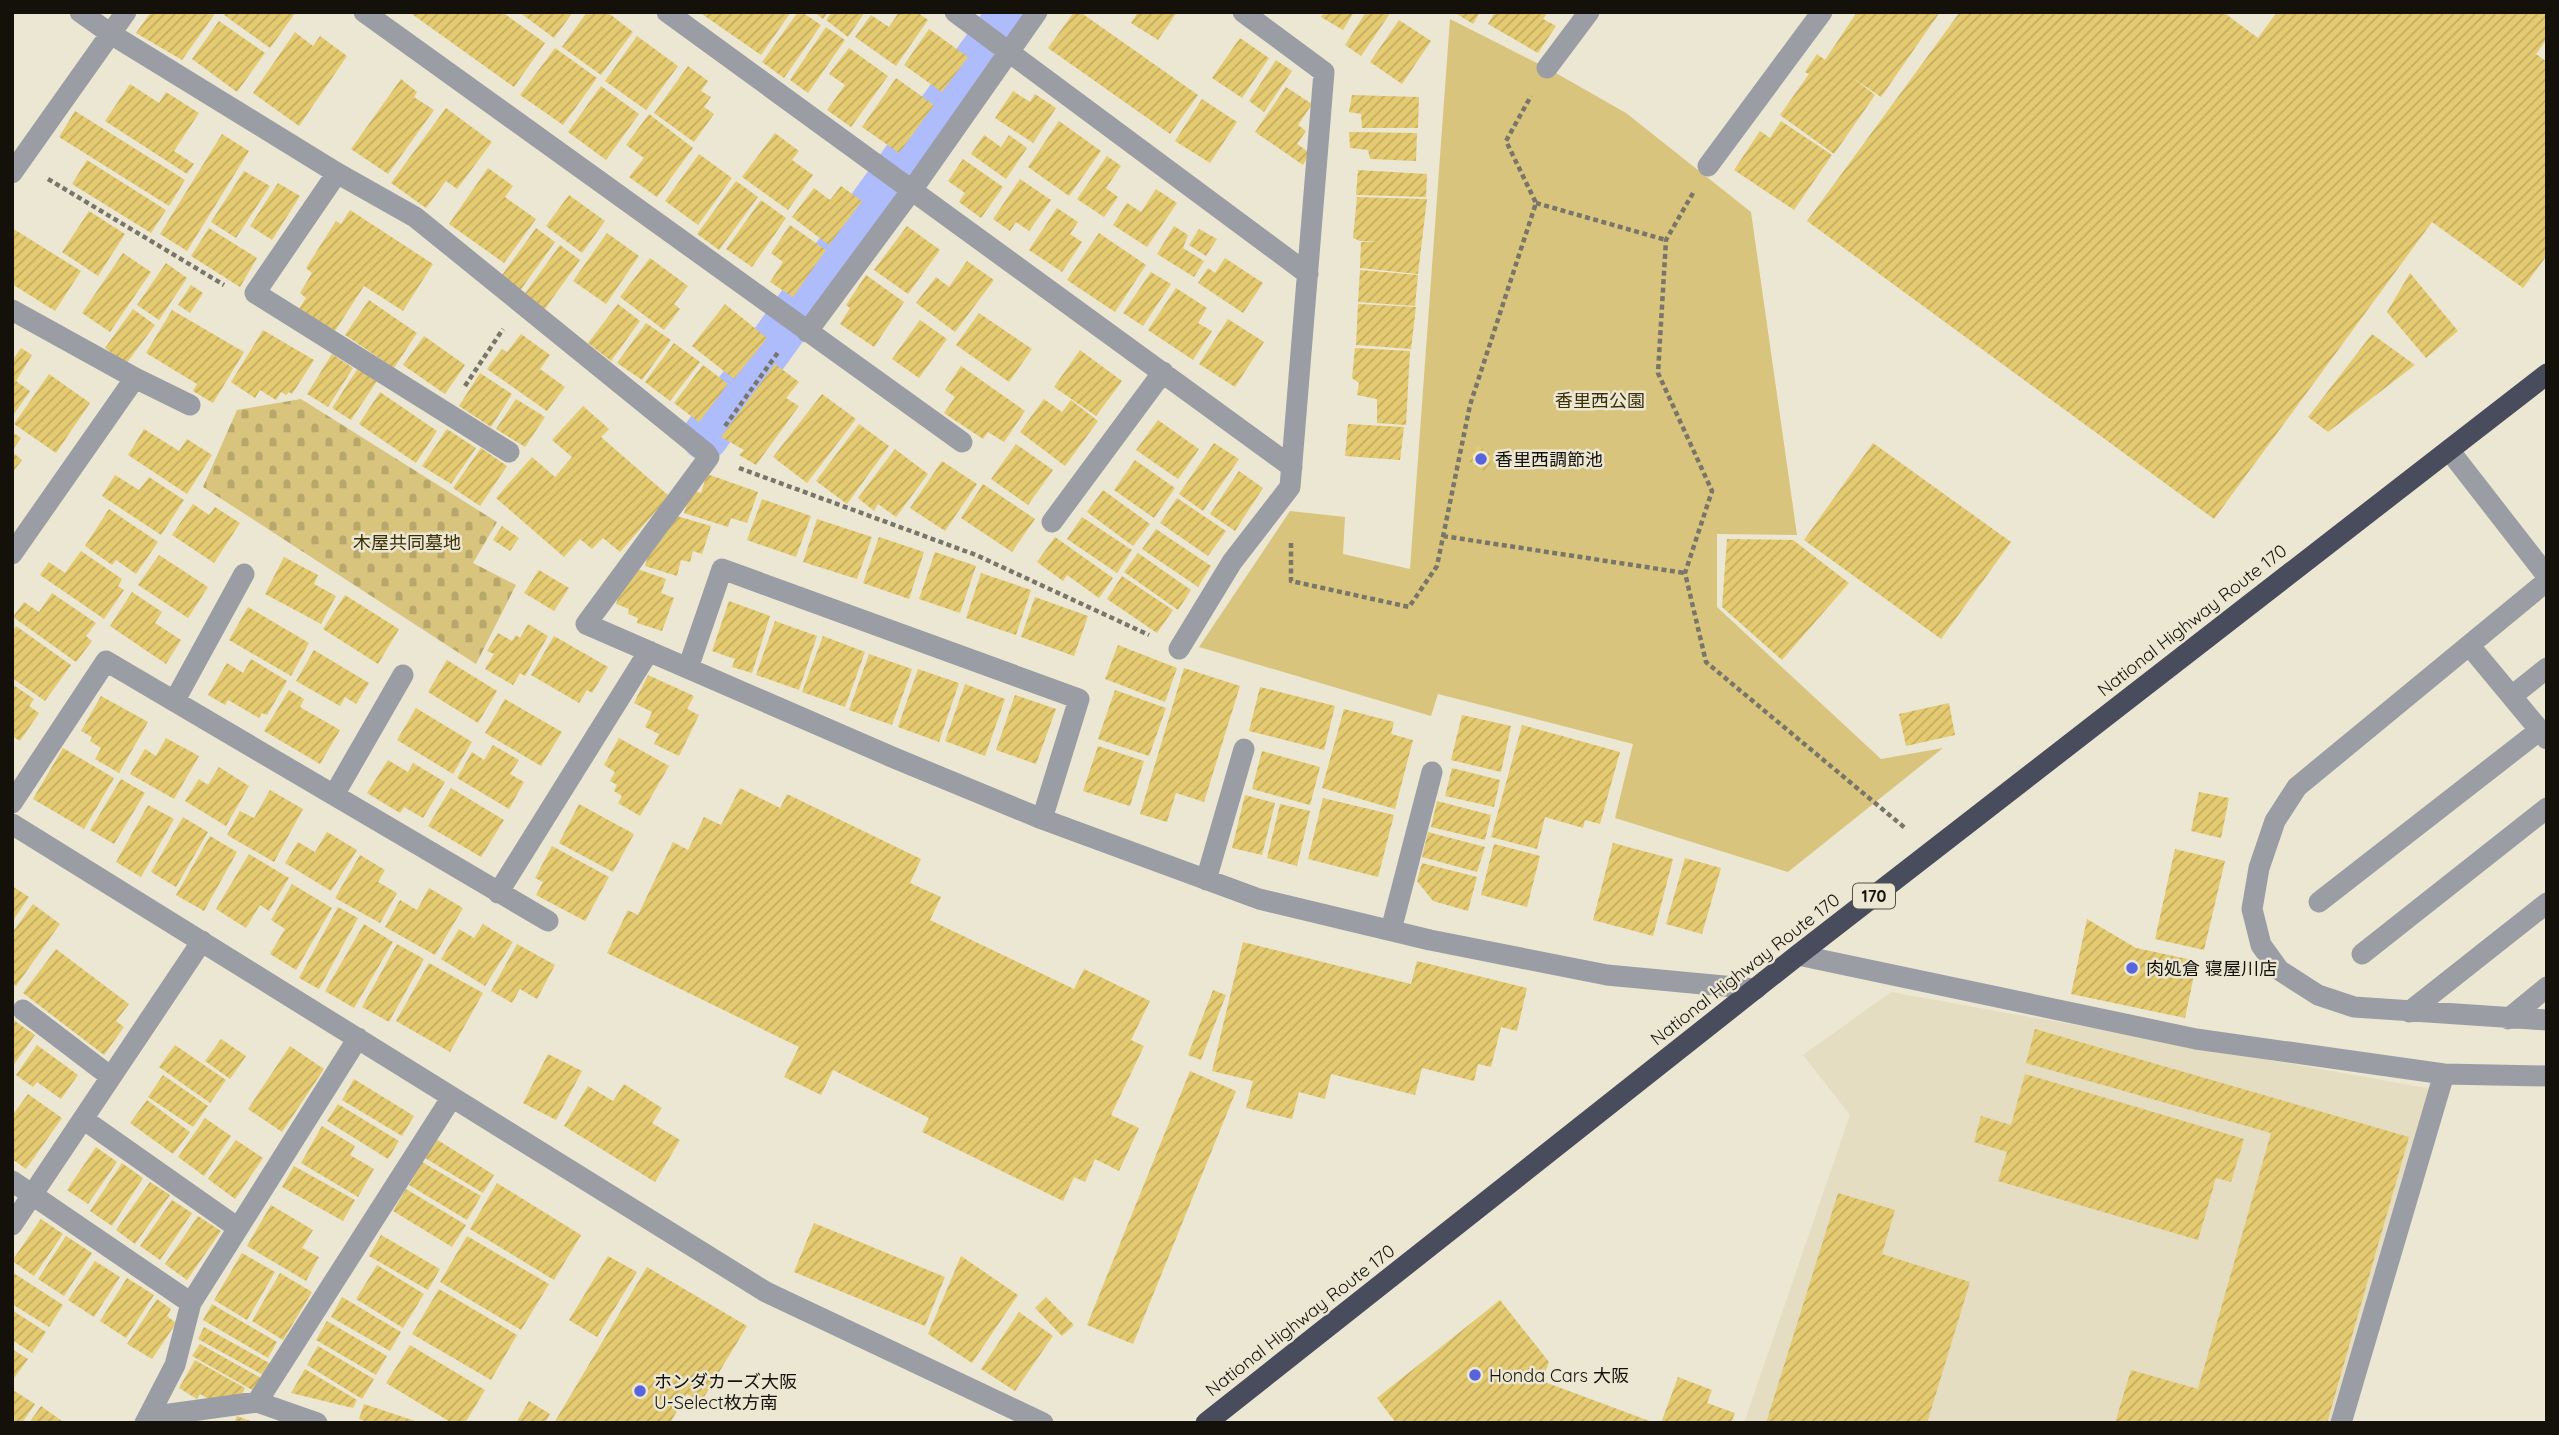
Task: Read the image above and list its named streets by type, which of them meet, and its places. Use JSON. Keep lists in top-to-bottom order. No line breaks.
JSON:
{"streets":{"highway":["National Highway Route 170","170"]},"parks":["香里西公園","木屋共同墓地"],"places":["香里西調節池","肉処倉 寝屋川店","Honda Cars 大阪","ホンダカーズ大阪 U-Select枚方南"]}
